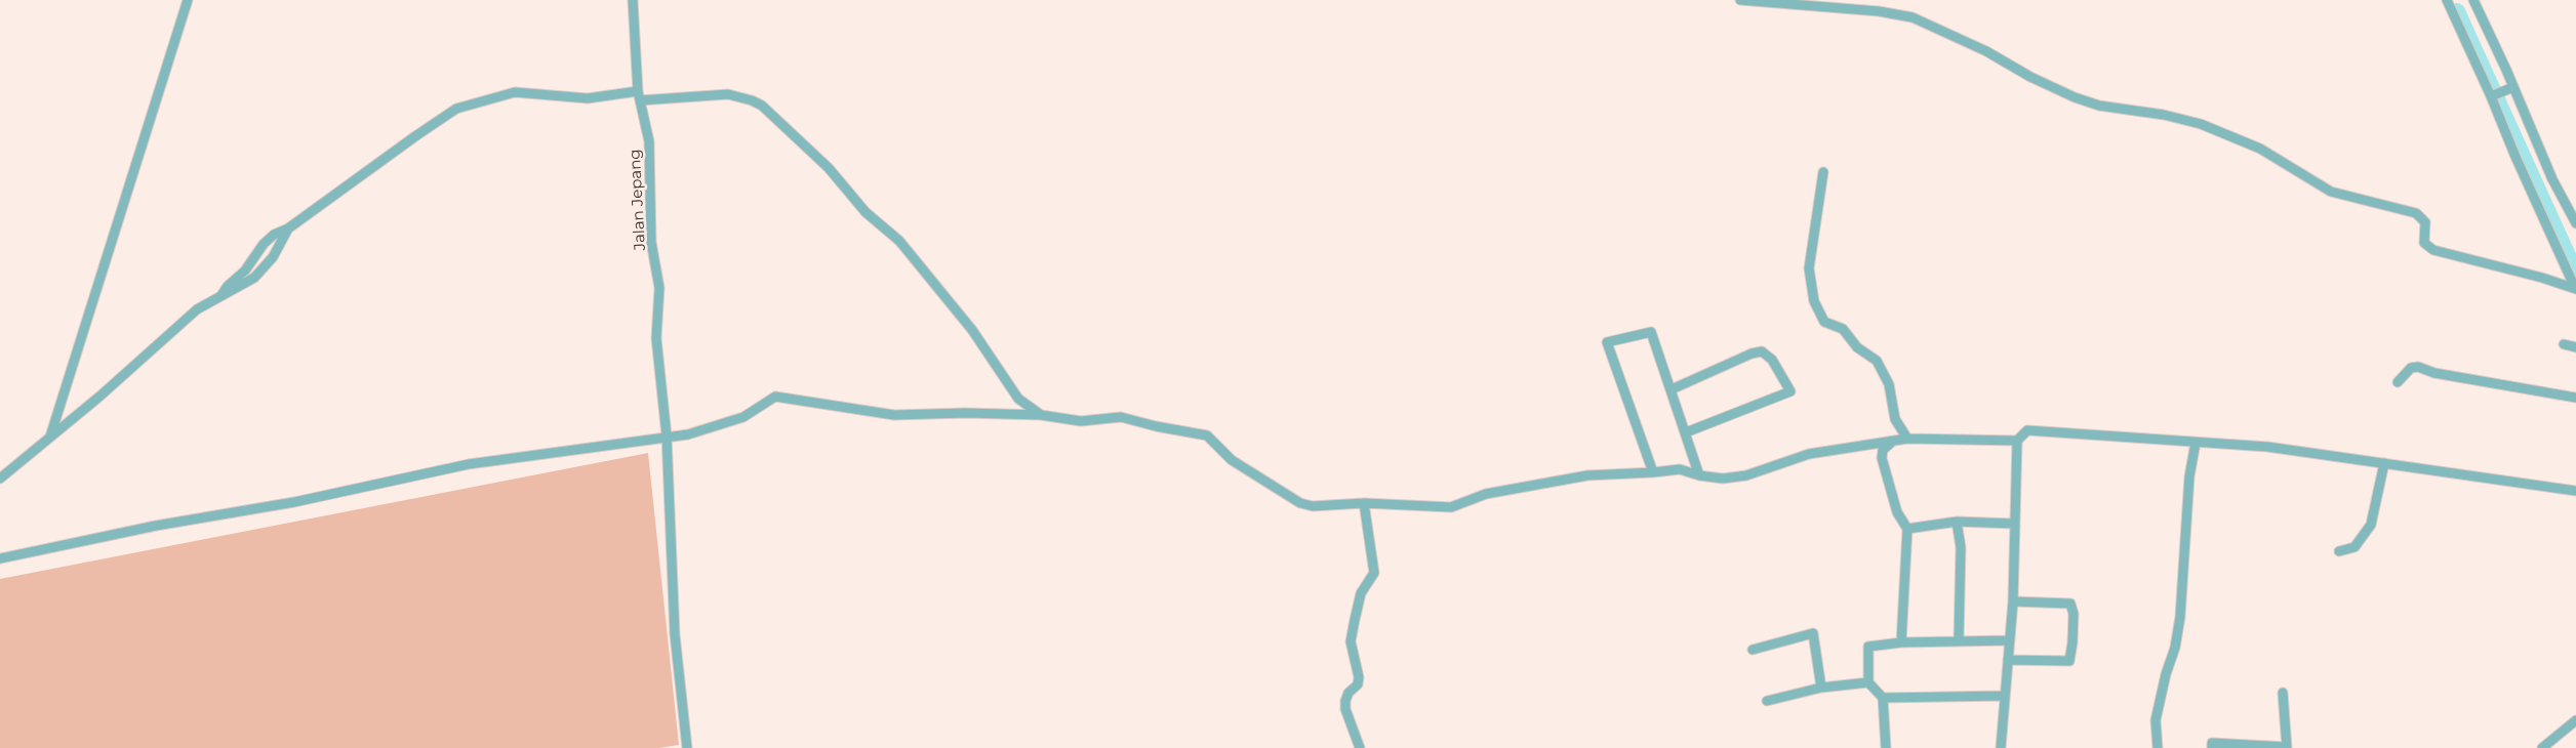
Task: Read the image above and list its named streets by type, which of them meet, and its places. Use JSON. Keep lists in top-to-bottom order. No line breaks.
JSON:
{"streets":{"street":["Jalan Jepang"]}}
